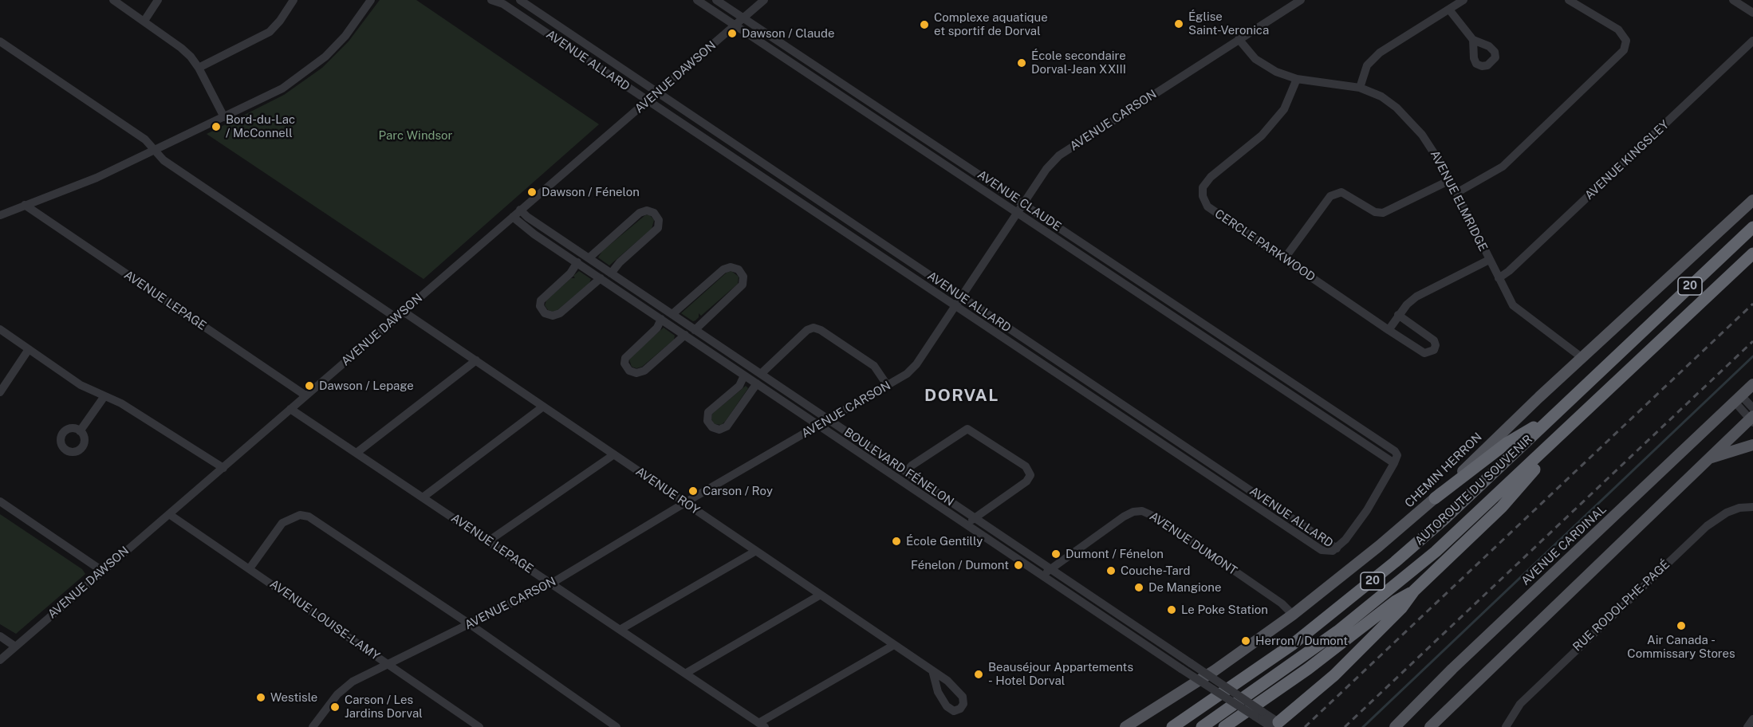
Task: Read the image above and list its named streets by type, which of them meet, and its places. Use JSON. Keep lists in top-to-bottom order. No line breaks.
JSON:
{"streets":{"highway":["20","AUTOROUTE DU SOUVENIR"],"main road":["CHEMIN HERRON","AVENUE CARDINAL"],"street":["AVENUE ALLARD","AVENUE DAWSON","AVENUE CARSON","AVENUE KINGSLEY","AVENUE CLAUDE","AVENUE ELMRIDGE","CERCLE PARKWOOD","AVENUE LEPAGE","BOULEVARD FÉNELON","AVENUE ROY","AVENUE DUMONT","RUE RODOLPHE-PAGÉ","AVENUE LOUISE-LAMY"]},"crossings":[["AVENUE ALLARD","AVENUE DAWSON"],["AVENUE ALLARD","AVENUE CARSON"],["AVENUE DAWSON","AVENUE CLAUDE"],["AVENUE DAWSON","AVENUE LEPAGE"],["AVENUE DAWSON","BOULEVARD FÉNELON"],["AVENUE DAWSON","AVENUE ROY"],["AVENUE DAWSON","AVENUE LOUISE-LAMY"],["AVENUE CARSON","AVENUE CLAUDE"],["AVENUE CARSON","AVENUE ELMRIDGE"],["AVENUE CARSON","AVENUE LEPAGE"],["AVENUE CARSON","BOULEVARD FÉNELON"],["AVENUE CARSON","AVENUE ROY"],["AVENUE CARSON","AVENUE LOUISE-LAMY"],["AVENUE KINGSLEY","AVENUE ELMRIDGE"],["AVENUE ELMRIDGE","CERCLE PARKWOOD"],["AVENUE ELMRIDGE","CHEMIN HERRON"],["BOULEVARD FÉNELON","AVENUE DUMONT"],["CHEMIN HERRON","AVENUE DUMONT"]],"districts":["DORVAL"],"parks":["Parc Windsor"],"places":["Église Saint-Veronica","Complexe aquatique et sportif de Dorval","Dawson / Claude","École secondaire Dorval-Jean XXIII","Bord-du-Lac / McConnell","Dawson / Fénelon","Dawson / Lepage","Carson / Roy","École Gentilly","Dumont / Fénelon","Fénelon / Dumont","Couche-Tard","De Mangione","Le Poke Station","Air Canada - Commissary Stores","Herron / Dumont","Beauséjour Appartements - Hotel Dorval","Westisle","Carson / Les Jardins Dorval"]}
